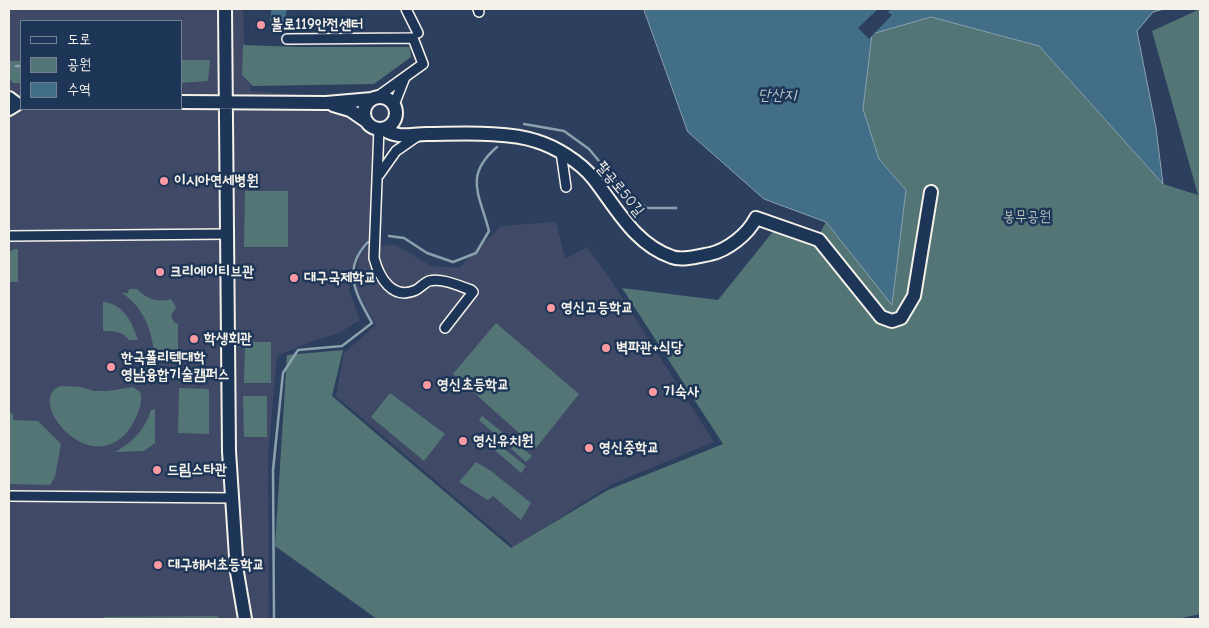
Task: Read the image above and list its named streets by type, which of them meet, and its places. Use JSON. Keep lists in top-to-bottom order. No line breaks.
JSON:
{"streets":{"street":["팔공로50길"]},"water":["단산지"],"parks":["봉무공원"],"places":["불로119안전센터","이시아연세병원","크리에이티브관","대구국제학교","영신고등학교","학생회관","벽파관+식당","한국폴리텍대학 영남융합기술캠퍼스","영신초등학교","기숙사","영신유치원","영신중학교","드림스타관","대구해서초등학교"],"legend":["도로","공원","수역"]}
